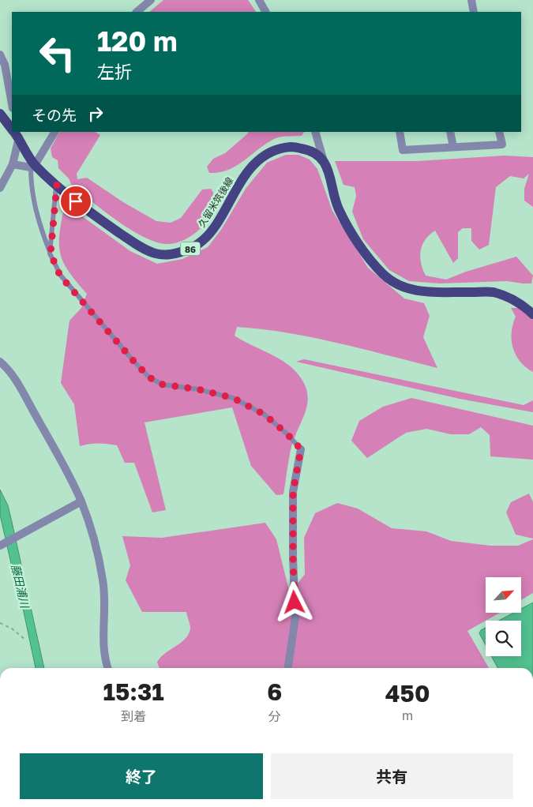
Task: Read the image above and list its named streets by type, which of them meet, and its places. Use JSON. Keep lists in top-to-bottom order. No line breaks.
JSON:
{"streets":{"main road":["久留米筑後線","86"]},"water":["藤田浦川"],"north":"top right","page":{"turn":["120 m","左折"],"then":"その先","eta":["15:31","到着","6","分","450","m"],"buttons":["終了","共有"]}}
